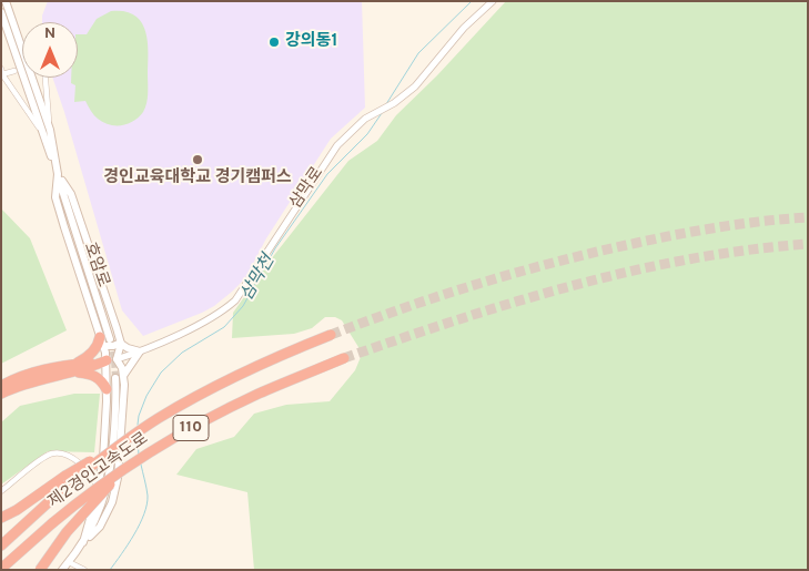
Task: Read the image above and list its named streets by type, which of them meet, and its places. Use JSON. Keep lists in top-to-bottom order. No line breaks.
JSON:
{"streets":{"highway":["110","제2경인고속도로"],"main road":["호암로"],"street":["삼막로"]},"crossings":[["삼막로","호암로"]],"water":["삼막천"],"places":["강의동1","경인교육대학교 경기캠퍼스"],"north":"top"}
